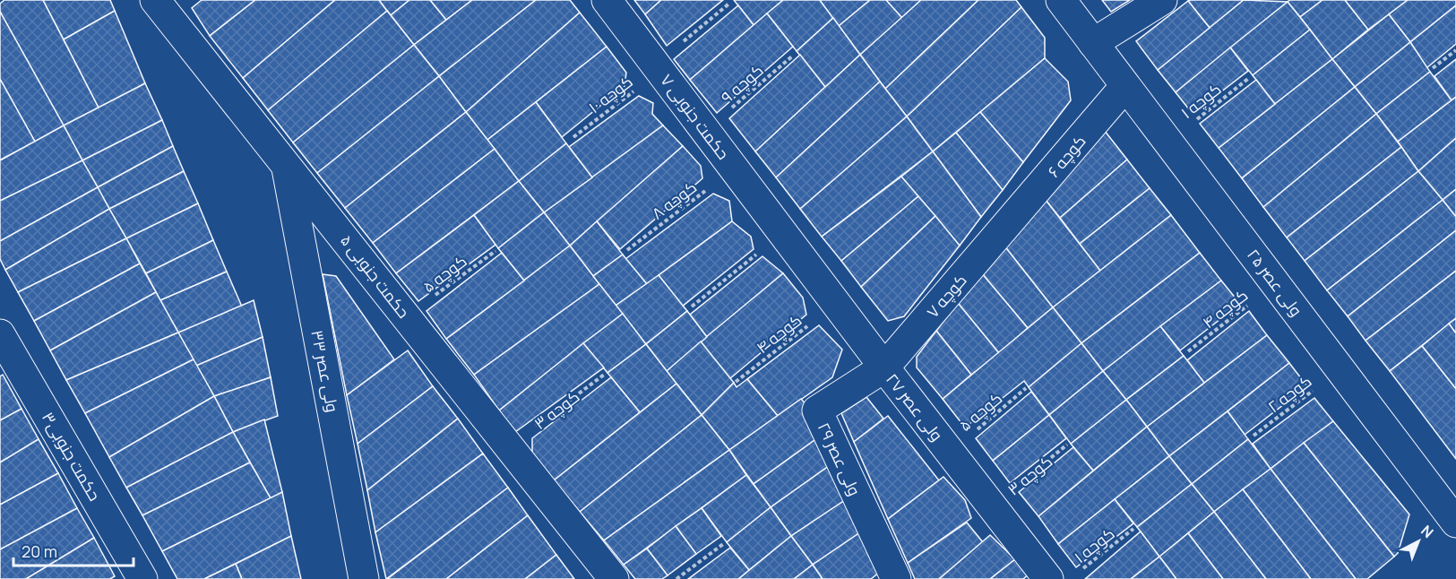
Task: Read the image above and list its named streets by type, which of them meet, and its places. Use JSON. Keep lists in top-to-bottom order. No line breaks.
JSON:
{"streets":{"street":["حکمت جنوبی ۷","کوچه ۶","حکمت جنوبی ۵","ولی عصر ۲۵","کوچه ۷","ولی عصر ۳۳","ولی عصر ۲۷","حکمت جنوبی۳","ولی عصر ۲۹"],"path":["کوچه ۹","کوچه ۱۰","کوچه ۱","کوچه ۸","کوچه ۵","کوچه ۴","کوچه ۲","کوچه ۳"]},"crossings":[["کوچه ۹","حکمت جنوبی ۷"],["کوچه ۱۰","حکمت جنوبی ۷"],["کوچه ۱","ولی عصر ۲۵"],["حکمت جنوبی ۷","کوچه ۸"],["حکمت جنوبی ۷","ولی عصر ۲۷"],["کوچه ۶","ولی عصر ۲۵"],["کوچه ۶","کوچه ۷"],["کوچه ۵","حکمت جنوبی ۵"],["کوچه ۵","ولی عصر ۲۷"],["حکمت جنوبی ۵","ولی عصر ۳۳"],["حکمت جنوبی ۵","کوچه ۳"],["ولی عصر ۲۵","کوچه ۴"],["ولی عصر ۲۵","کوچه ۲"],["کوچه ۷","ولی عصر ۲۷"],["کوچه ۷","ولی عصر ۲۹"],["کوچه ۴","ولی عصر ۲۷"],["ولی عصر ۲۷","کوچه ۳"],["ولی عصر ۲۷","ولی عصر ۲۹"]],"scale_bar":"20 m","north":"top right"}
